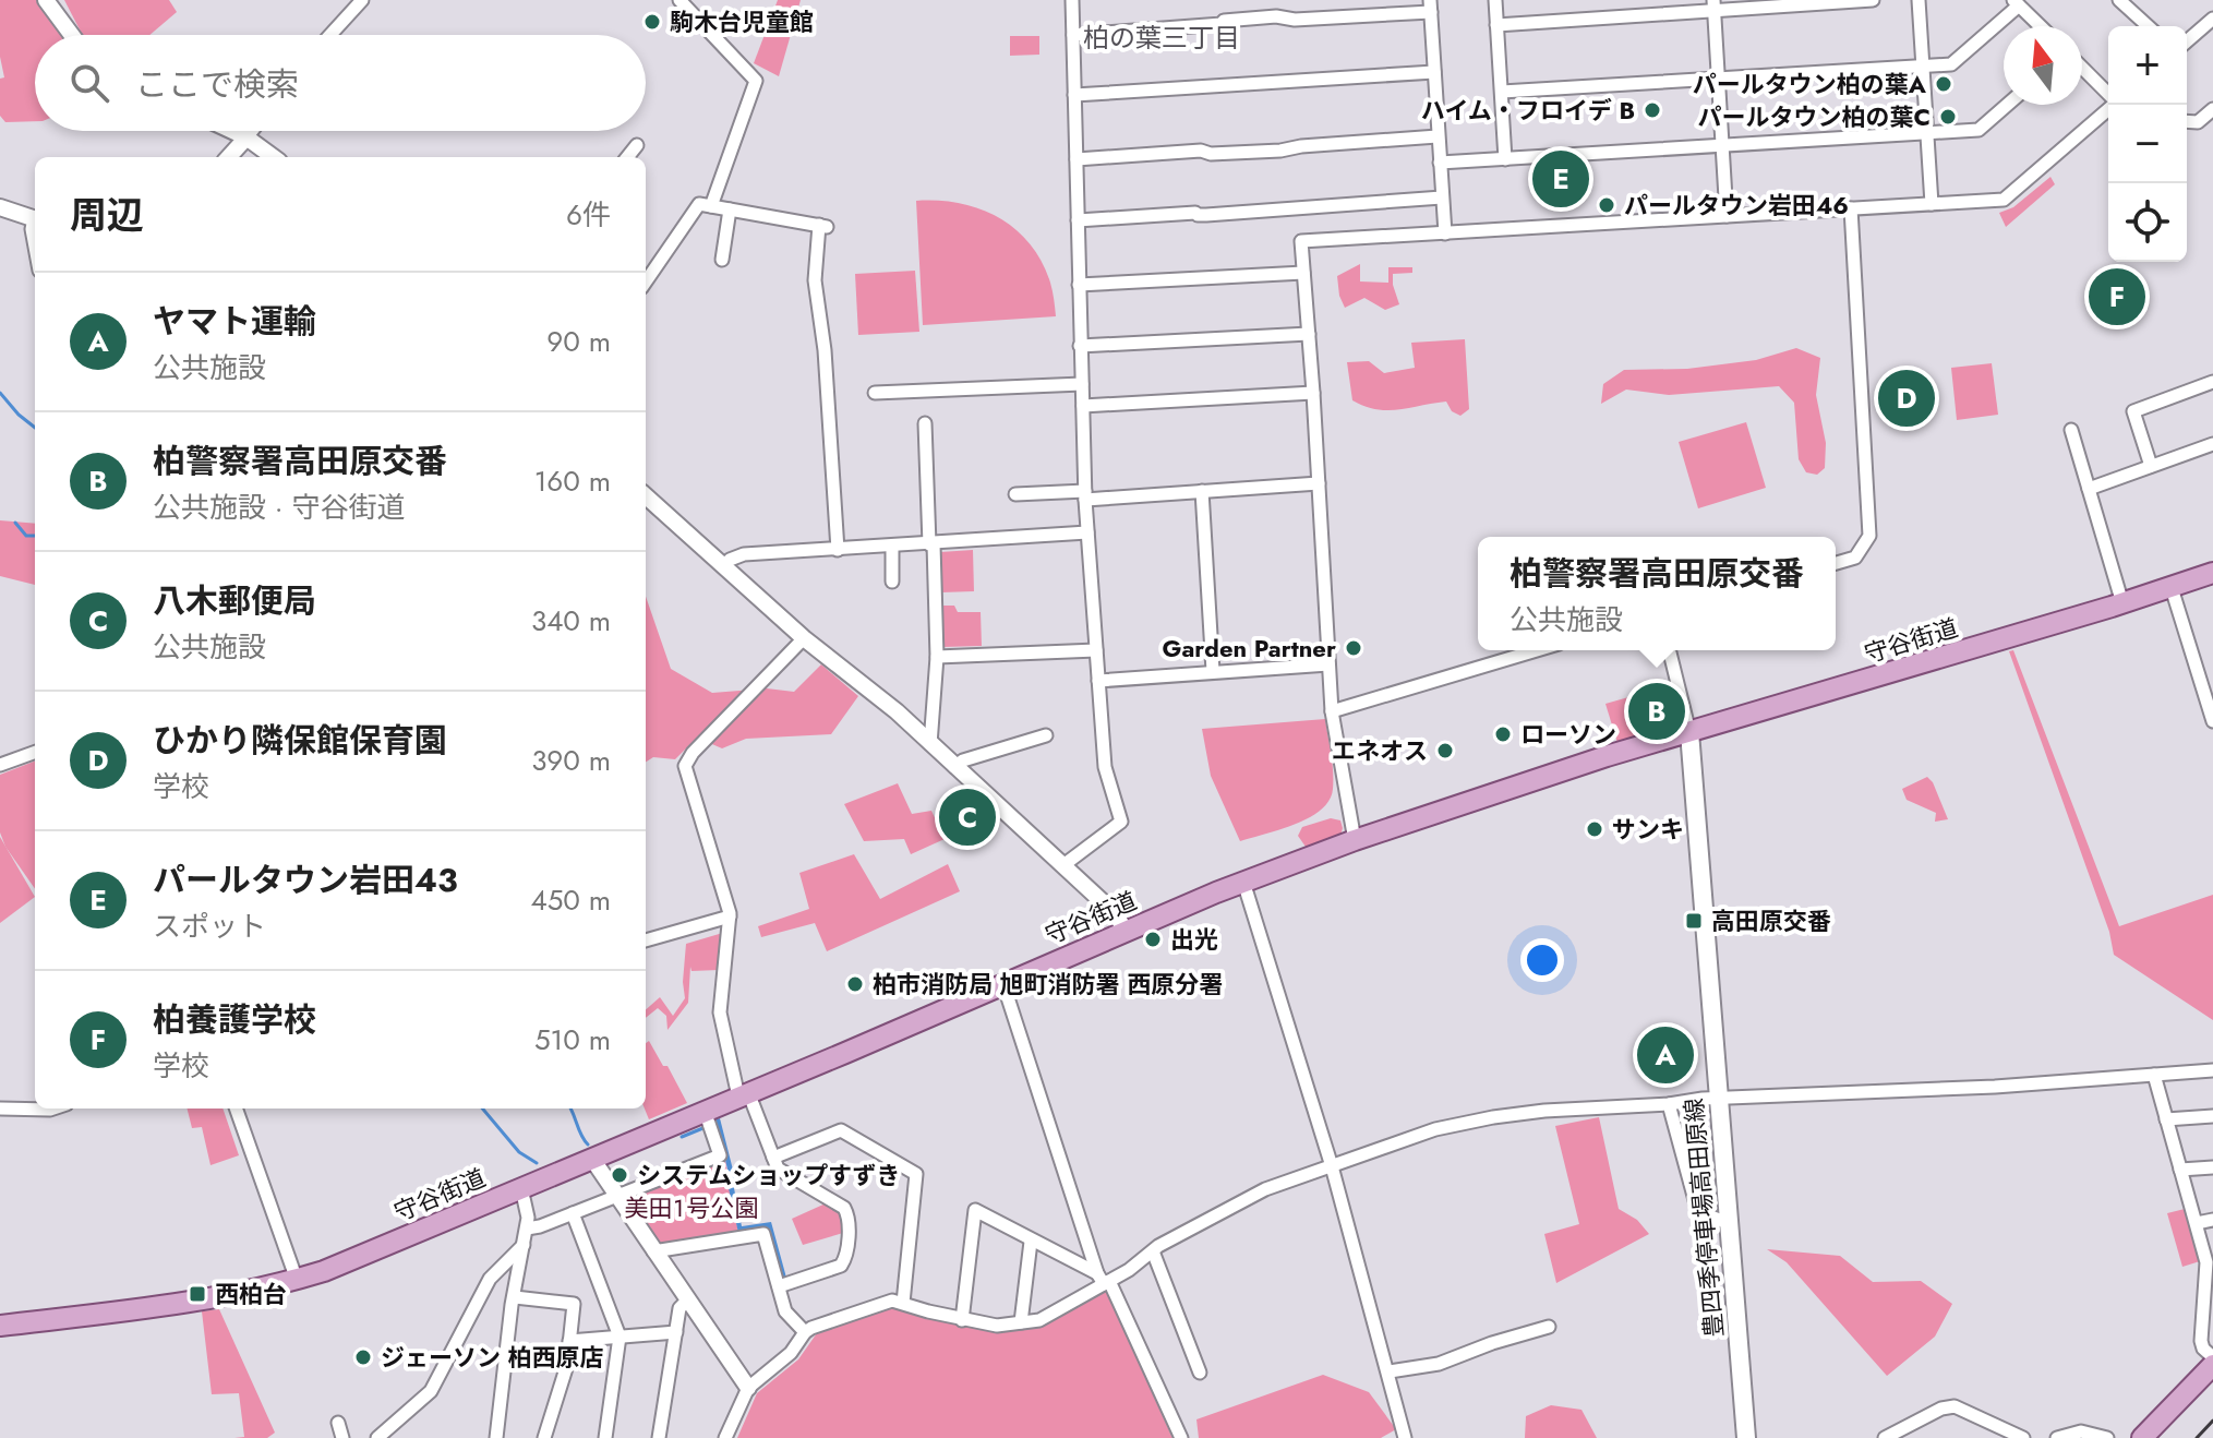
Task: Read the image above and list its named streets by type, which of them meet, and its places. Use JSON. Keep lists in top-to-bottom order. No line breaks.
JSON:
{"streets":{"main road":["守谷街道","豊四季停車場高田原線"]},"crossings":[["守谷街道","豊四季停車場高田原線"]],"districts":["柏の葉三丁目"],"parks":["美田１号公園"],"places":{"other":["駒木台児童館","パールタウン柏の葉A","ハイム・フロイデ B","パールタウン柏の葉C","パールタウン岩田46","Garden Partner","ローソン","エネオス","サンキ","出光","柏市消防局 旭町消防署 西原分署","システムショップすずき","ジェーソン 柏西原店"],"transit":["高田原交番","西柏台"]},"north":"top","page":{"map_buttons":["+","−"],"search":"ここで検索","pins":["E","F","D","B","C","A"],"heading":["周辺","6件"],"list":[{"mark":"A","name":"ヤマト運輸","note":"公共施設","value":"90 m"},{"mark":"B","name":"柏警察署高田原交番","note":"公共施設 · 守谷街道","value":"160 m"},{"mark":"C","name":"八木郵便局","note":"公共施設","value":"340 m"},{"mark":"D","name":"ひかり隣保館保育園","note":"学校","value":"390 m"},{"mark":"E","name":"パールタウン岩田43","note":"スポット","value":"450 m"},{"mark":"F","name":"柏養護学校","note":"学校","value":"510 m"}],"popup":["柏警察署高田原交番","公共施設"]}}
